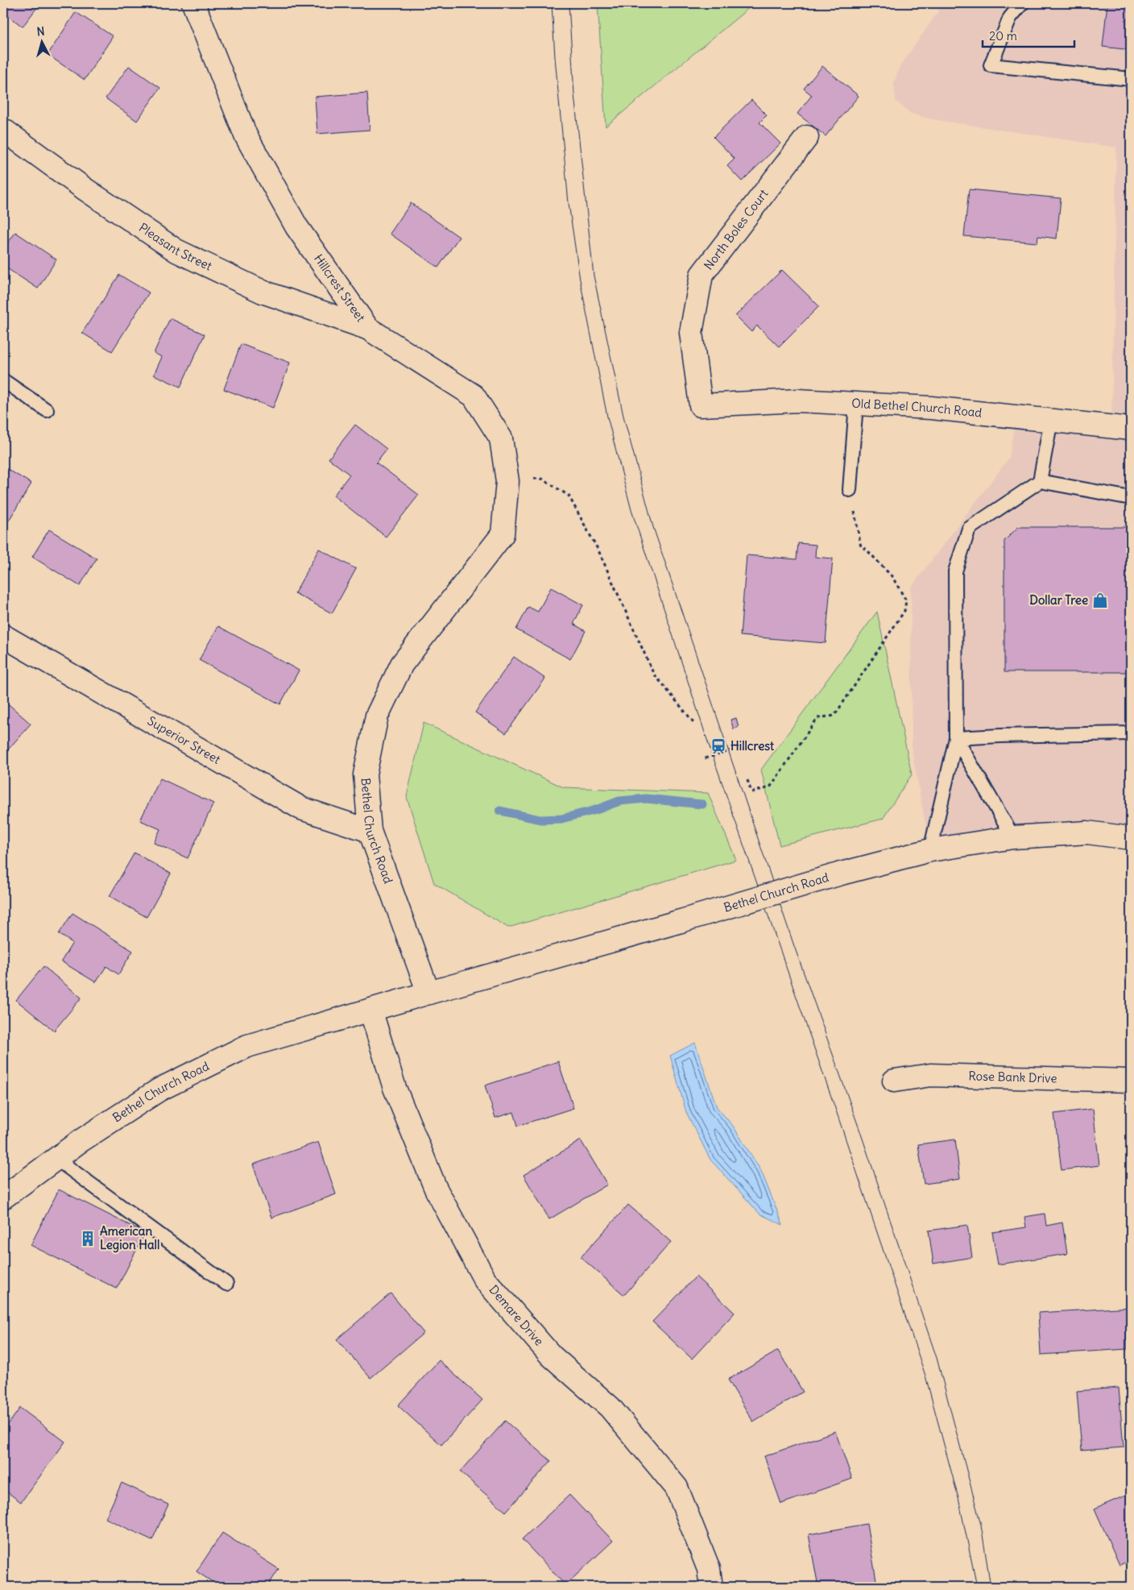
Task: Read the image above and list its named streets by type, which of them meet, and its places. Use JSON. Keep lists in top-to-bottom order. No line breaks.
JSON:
{"streets":{"street":["North Boles Court","Pleasant Street","Hillcrest Street","Old Bethel Church Road","Superior Street","Bethel Church Road","Rose Bank Drive","Demare Drive"]},"crossings":[["North Boles Court","Old Bethel Church Road"],["Pleasant Street","Hillcrest Street"],["Hillcrest Street","Bethel Church Road"],["Superior Street","Bethel Church Road"],["Bethel Church Road","Demare Drive"]],"places":{"shop":["Dollar Tree"],"station":["Hillcrest"],"building":["American Legion Hall"]},"scale_bar":"20 m","north":"top"}
